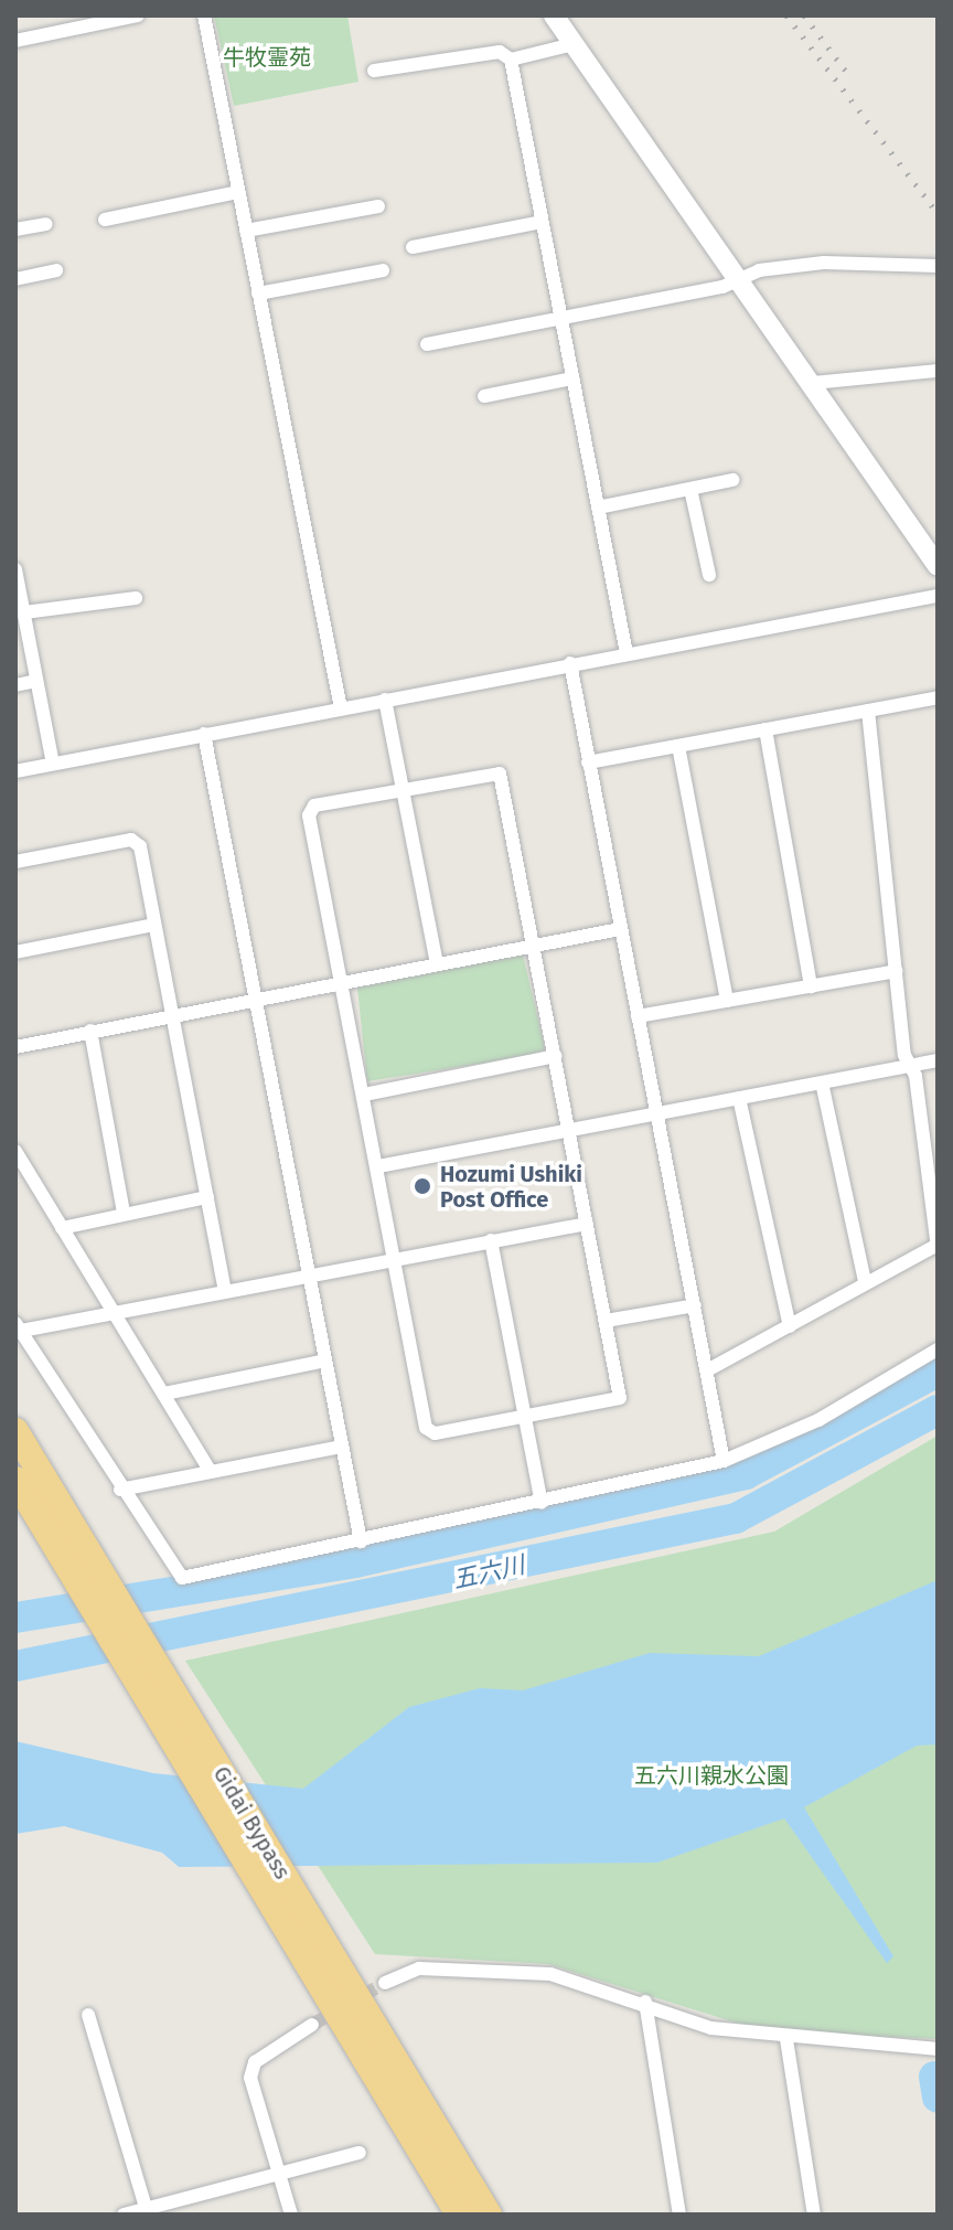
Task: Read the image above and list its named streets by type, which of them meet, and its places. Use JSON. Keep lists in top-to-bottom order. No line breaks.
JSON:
{"streets":{"highway":["Gidai Bypass"]},"water":["五六川"],"parks":["牛牧霊苑","五六川親水公園"],"places":["Hozumi Ushiki Post Office"]}
